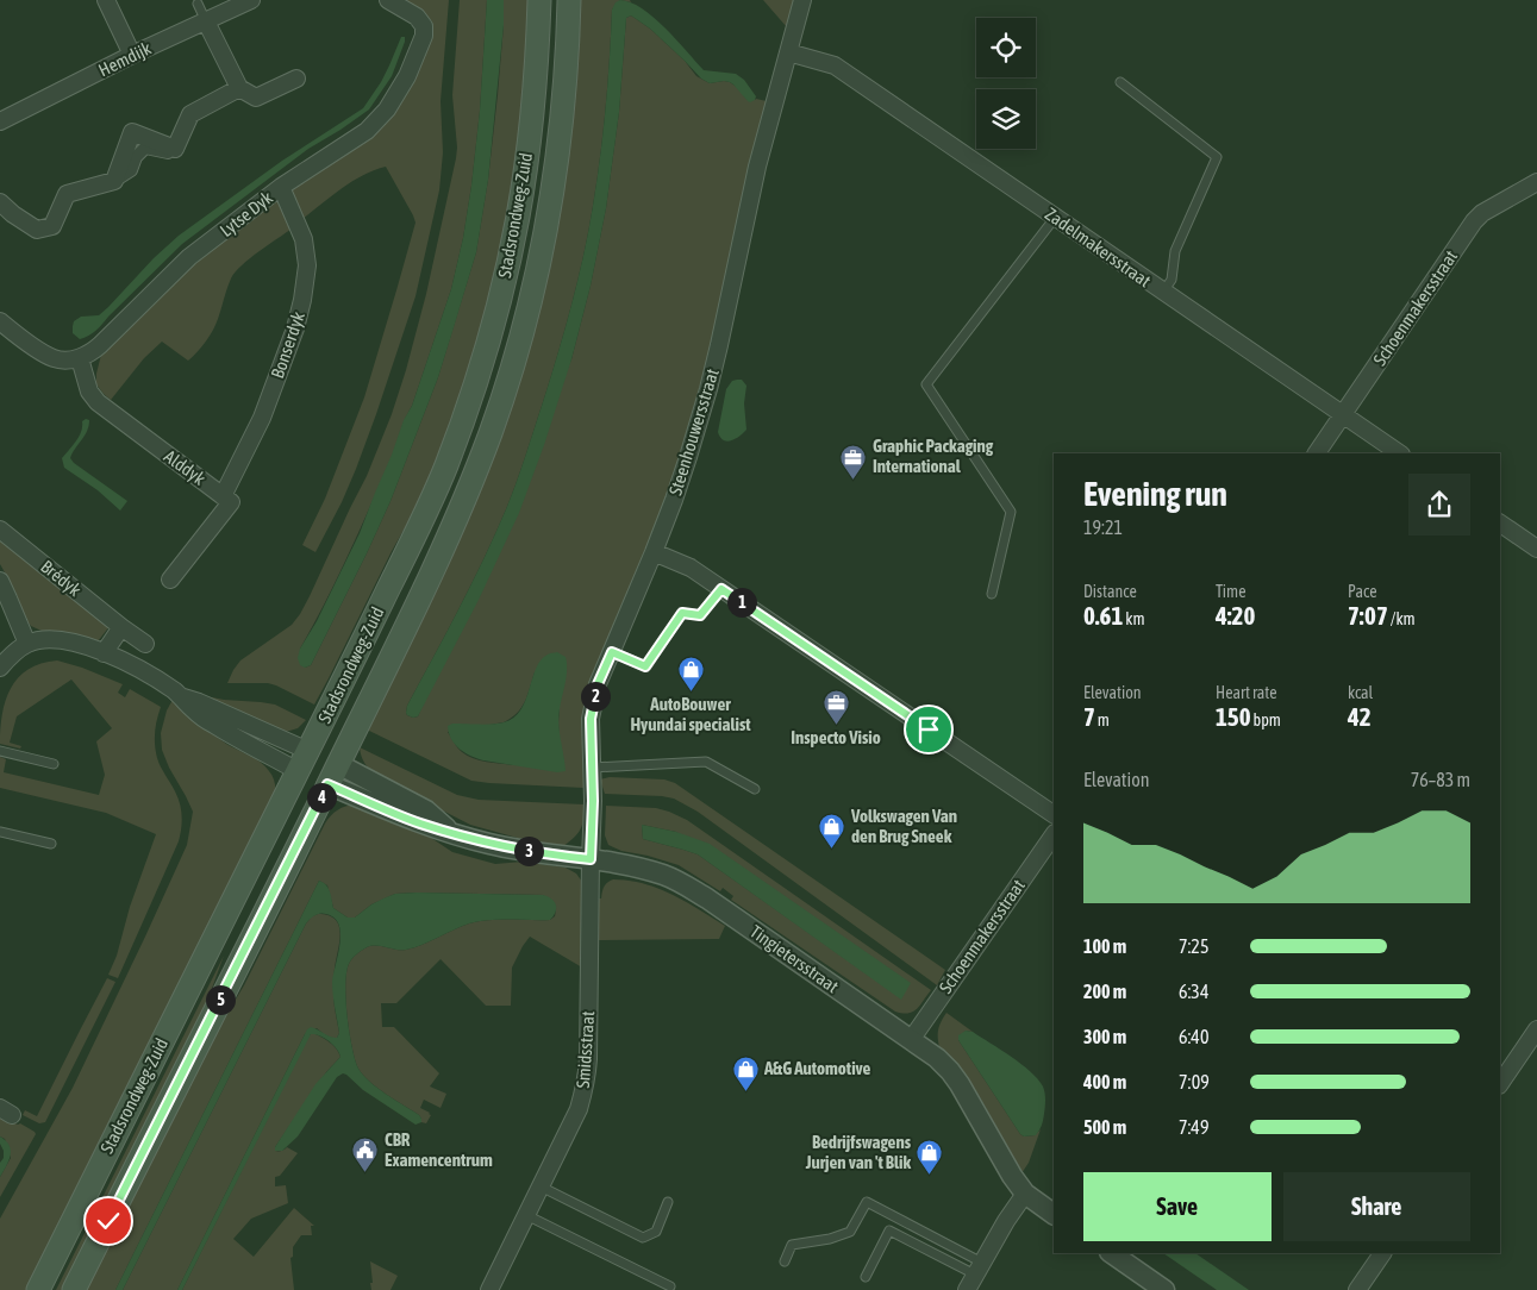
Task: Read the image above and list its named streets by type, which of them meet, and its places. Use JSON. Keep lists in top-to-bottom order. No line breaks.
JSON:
{"streets":{"main road":["Stadsrondweg-Zuid"],"street":["Hemdijk","Lytse Dyk","Zadelmakersstraat","Schoenmakersstraat","Bonserdyk","Steenhouwersstraat","Alddyk","Brédyk","Tingietersstraat","Smidsstraat"]},"crossings":[["Lytse Dyk","Bonserdyk"],["Lytse Dyk","Alddyk"],["Stadsrondweg-Zuid","Tingietersstraat"],["Zadelmakersstraat","Schoenmakersstraat"],["Zadelmakersstraat","Steenhouwersstraat"],["Schoenmakersstraat","Tingietersstraat"],["Bonserdyk","Alddyk"],["Steenhouwersstraat","Tingietersstraat"],["Steenhouwersstraat","Smidsstraat"],["Tingietersstraat","Smidsstraat"]],"places":{"office":["Graphic Packaging International","Inspecto Visio"],"shop":["AutoBouwer Hyundai specialist","Volkswagen Van den Brug Sneek","A&G Automotive","Bedrijfswagens Jurjen van 't Blik"],"public building":["CBR Examencentrum"]},"page":{"heading":["Evening run","19:21"],"stats":[["Distance","0.61 km"],["Time","4:20"],["Pace","7:07 /km"],["Elevation","7 m"],["Heart rate","150 bpm"],["kcal","42"]],"pins":["1","2","4","3","5"],"chart":["Elevation","76–83 m"],"list":[{"name":"100 m","note":"7:25"},{"name":"200 m","note":"6:34"},{"name":"300 m","note":"6:40"},{"name":"400 m","note":"7:09"},{"name":"500 m","note":"7:49"}],"buttons":["Save","Share"]}}
